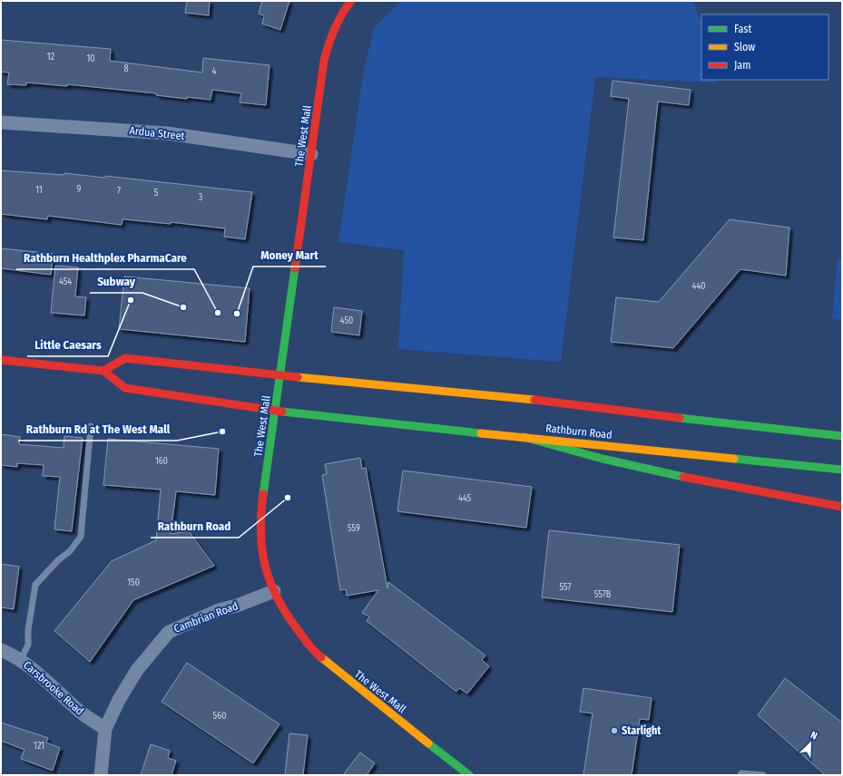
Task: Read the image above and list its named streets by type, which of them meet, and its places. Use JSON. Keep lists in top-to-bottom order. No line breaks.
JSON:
{"streets":{"main road":["The West Mall","Rathburn Road"],"street":["Ardua Street","Cambrian Road","Carsbrooke Road"]},"crossings":[["Ardua Street","The West Mall"],["The West Mall","Rathburn Road"],["The West Mall","Cambrian Road"],["Cambrian Road","Carsbrooke Road"]],"places":["Little Caesars","Subway","Rathburn Healthplex PharmaCare","Money Mart","Rathburn Rd at The West Mall","Rathburn Road","Starlight"],"house_numbers":["12","10","8","4","9","11","7","5","3","454","440","450","160","445","559","150","557","557B","560","121"],"legend":["Fast","Slow","Jam"],"north":"top right"}
